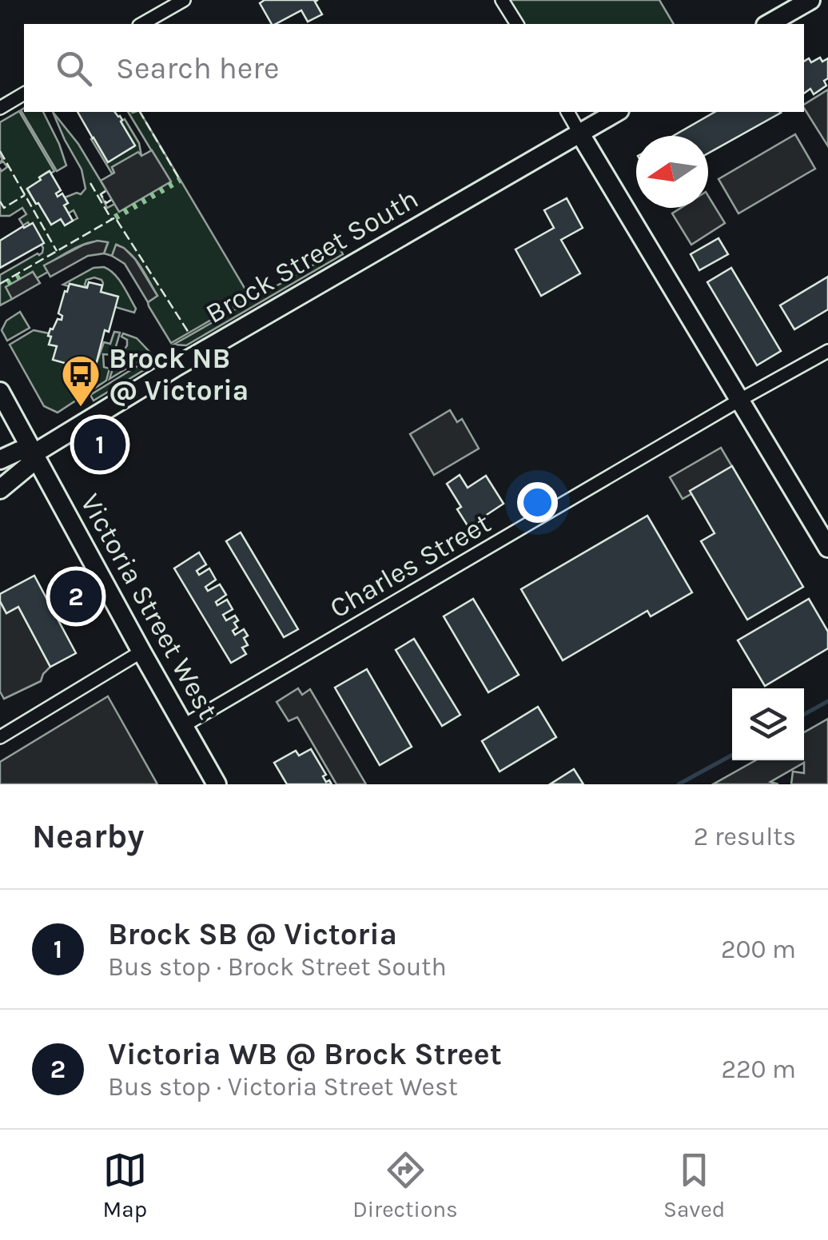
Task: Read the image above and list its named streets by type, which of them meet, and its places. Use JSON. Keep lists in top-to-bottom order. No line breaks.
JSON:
{"streets":{"main road":["Brock Street South","Victoria Street West"],"street":["Charles Street"]},"crossings":[["Brock Street South","Victoria Street West"],["Charles Street","Victoria Street West"]],"places":{"bus stop":["Brock NB @ Victoria"]},"north":"left","page":{"search":"Search here","pins":["1","2"],"heading":["Nearby","2 results"],"list":[{"mark":"1","name":"Brock SB @ Victoria","note":"Bus stop · Brock Street South","value":"200 m"},{"mark":"2","name":"Victoria WB @ Brock Street","note":"Bus stop · Victoria Street West","value":"220 m"}],"nav":["Map","Directions","Saved"]}}
